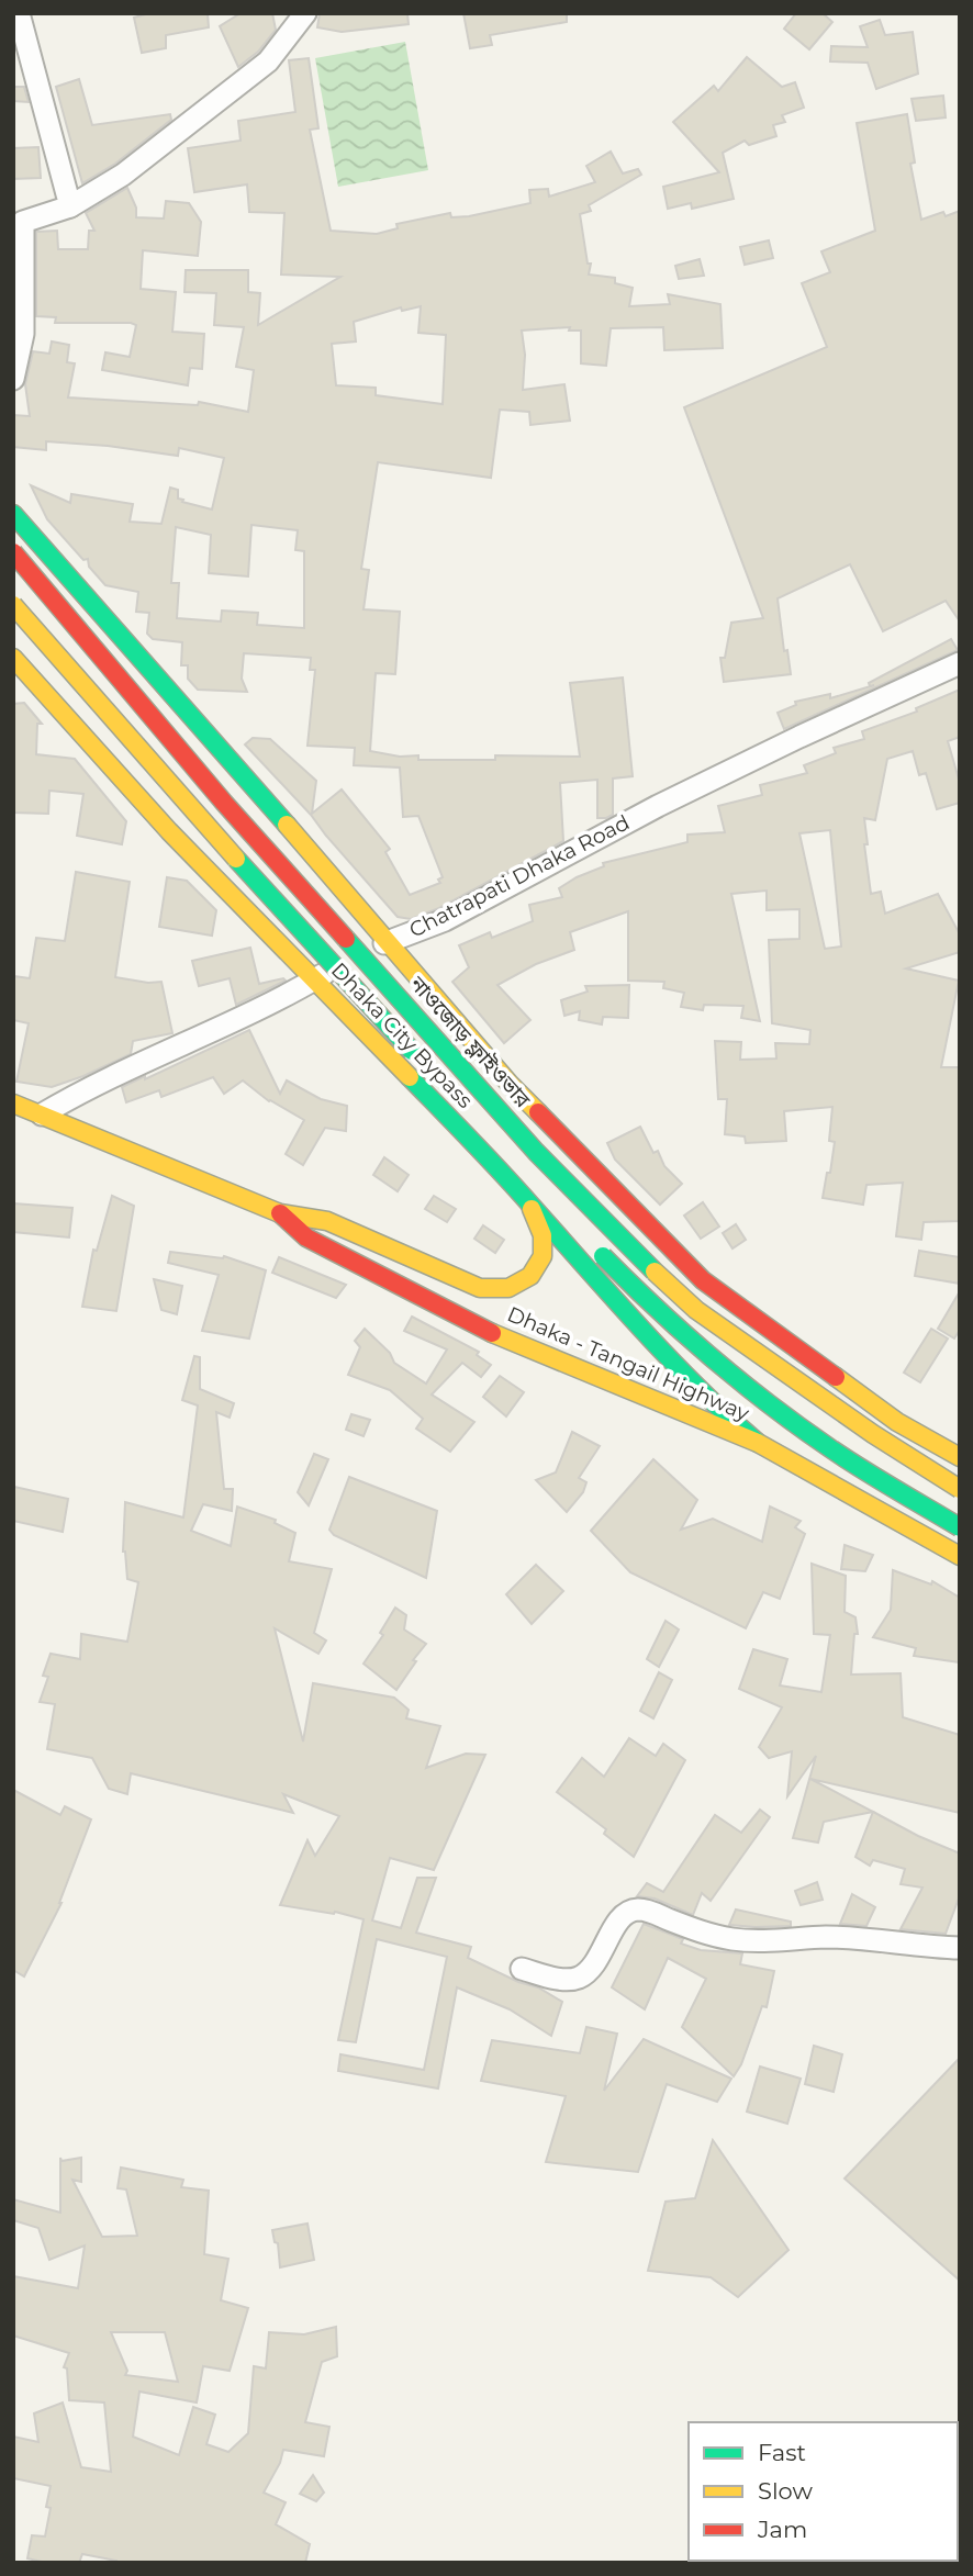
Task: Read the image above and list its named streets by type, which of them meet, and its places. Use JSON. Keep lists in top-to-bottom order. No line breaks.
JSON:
{"streets":{"highway":["Dhaka City Bypass","নাওজোড় ফ্লাইওভার","Dhaka - Tangail Highway"],"street":["Chatrapati Dhaka Road"]},"crossings":[["Chatrapati Dhaka Road","Dhaka City Bypass"],["Chatrapati Dhaka Road","Dhaka - Tangail Highway"],["Dhaka City Bypass","Dhaka - Tangail Highway"]],"legend":["Fast","Slow","Jam"]}
